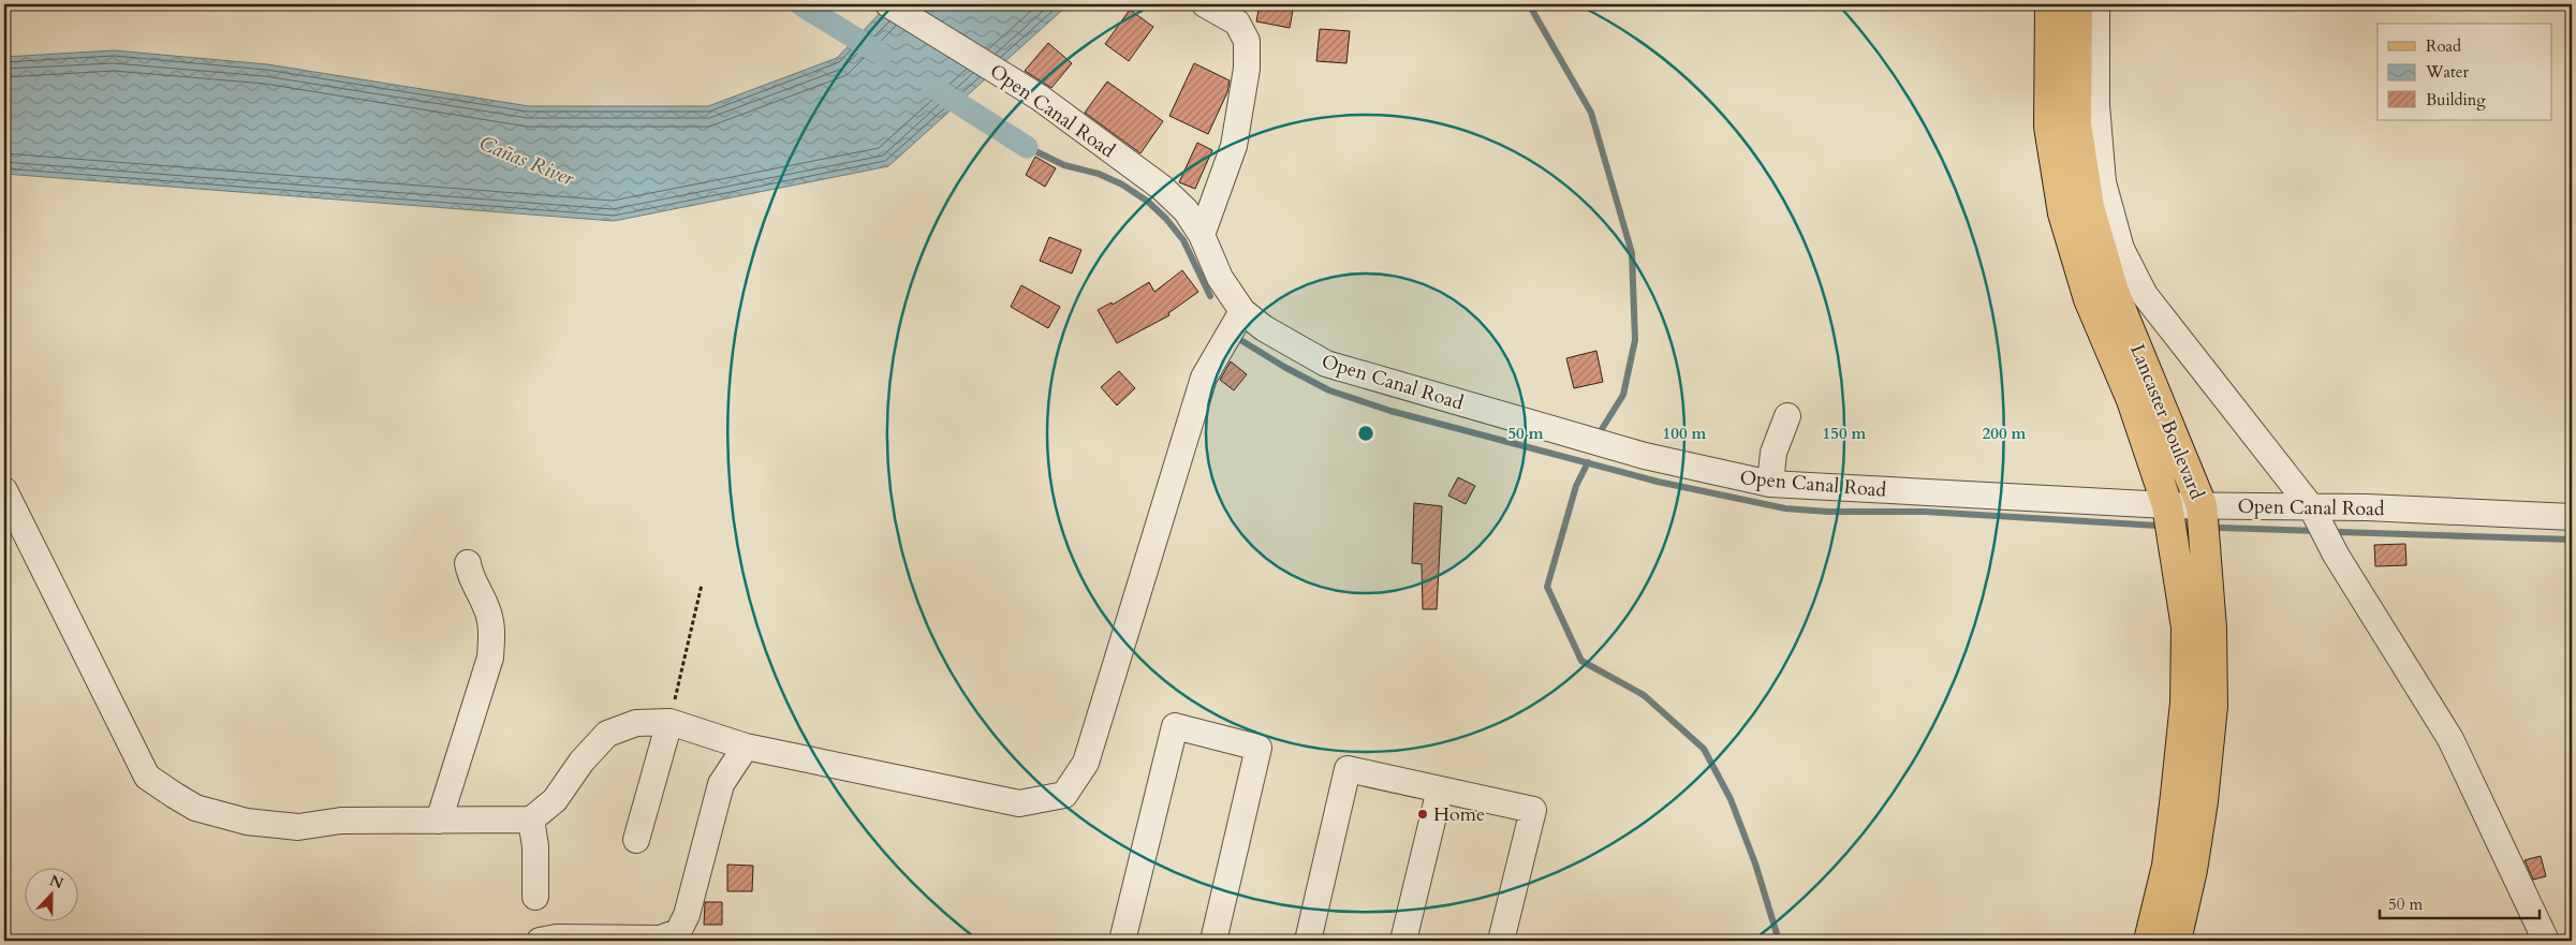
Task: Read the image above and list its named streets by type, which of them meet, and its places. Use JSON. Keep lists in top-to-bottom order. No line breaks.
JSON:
{"streets":{"main road":["Lancaster Boulevard"],"street":["Open Canal Road"]},"crossings":[["Open Canal Road","Lancaster Boulevard"]],"water":["Cañas River"],"places":["Home"],"legend":["Road","Water","Building"],"scale_bar":"50 m","north":"top","rings":["50 m","100 m","150 m","200 m"]}
